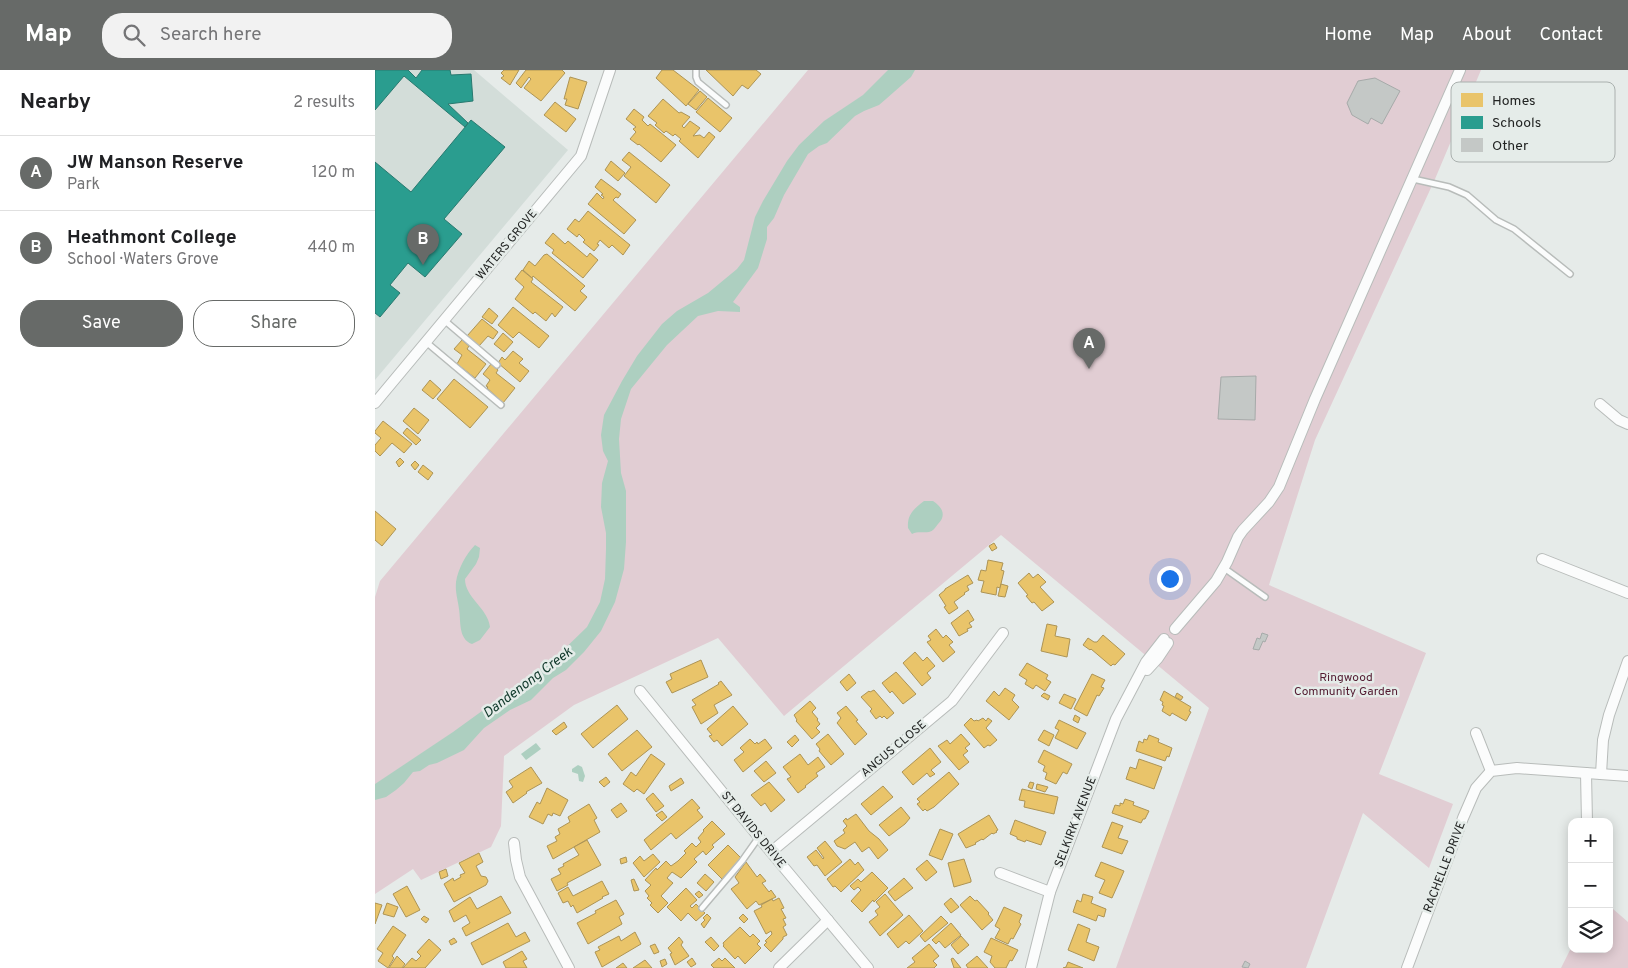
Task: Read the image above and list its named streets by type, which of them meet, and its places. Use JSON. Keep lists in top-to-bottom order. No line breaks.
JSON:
{"streets":{"street":["WATERS GROVE","ANGUS CLOSE","SELKIRK AVENUE","ST DAVIDS DRIVE","RACHELLE DRIVE"]},"crossings":[["ANGUS CLOSE","ST DAVIDS DRIVE"]],"water":["Dandenong Creek"],"parks":["Ringwood Community Garden"],"legend":["Homes","Schools","Other"],"page":{"header":"Map","search":"Search here","nav":["Home","Map","About","Contact"],"heading":["Nearby","2 results"],"list":[{"mark":"A","name":"JW Manson Reserve","note":"Park","value":"120 m"},{"mark":"B","name":"Heathmont College","note":"School · Waters Grove","value":"440 m"}],"pins":["B","A"],"buttons":["Save","Share"],"map_buttons":["+","−"]}}
